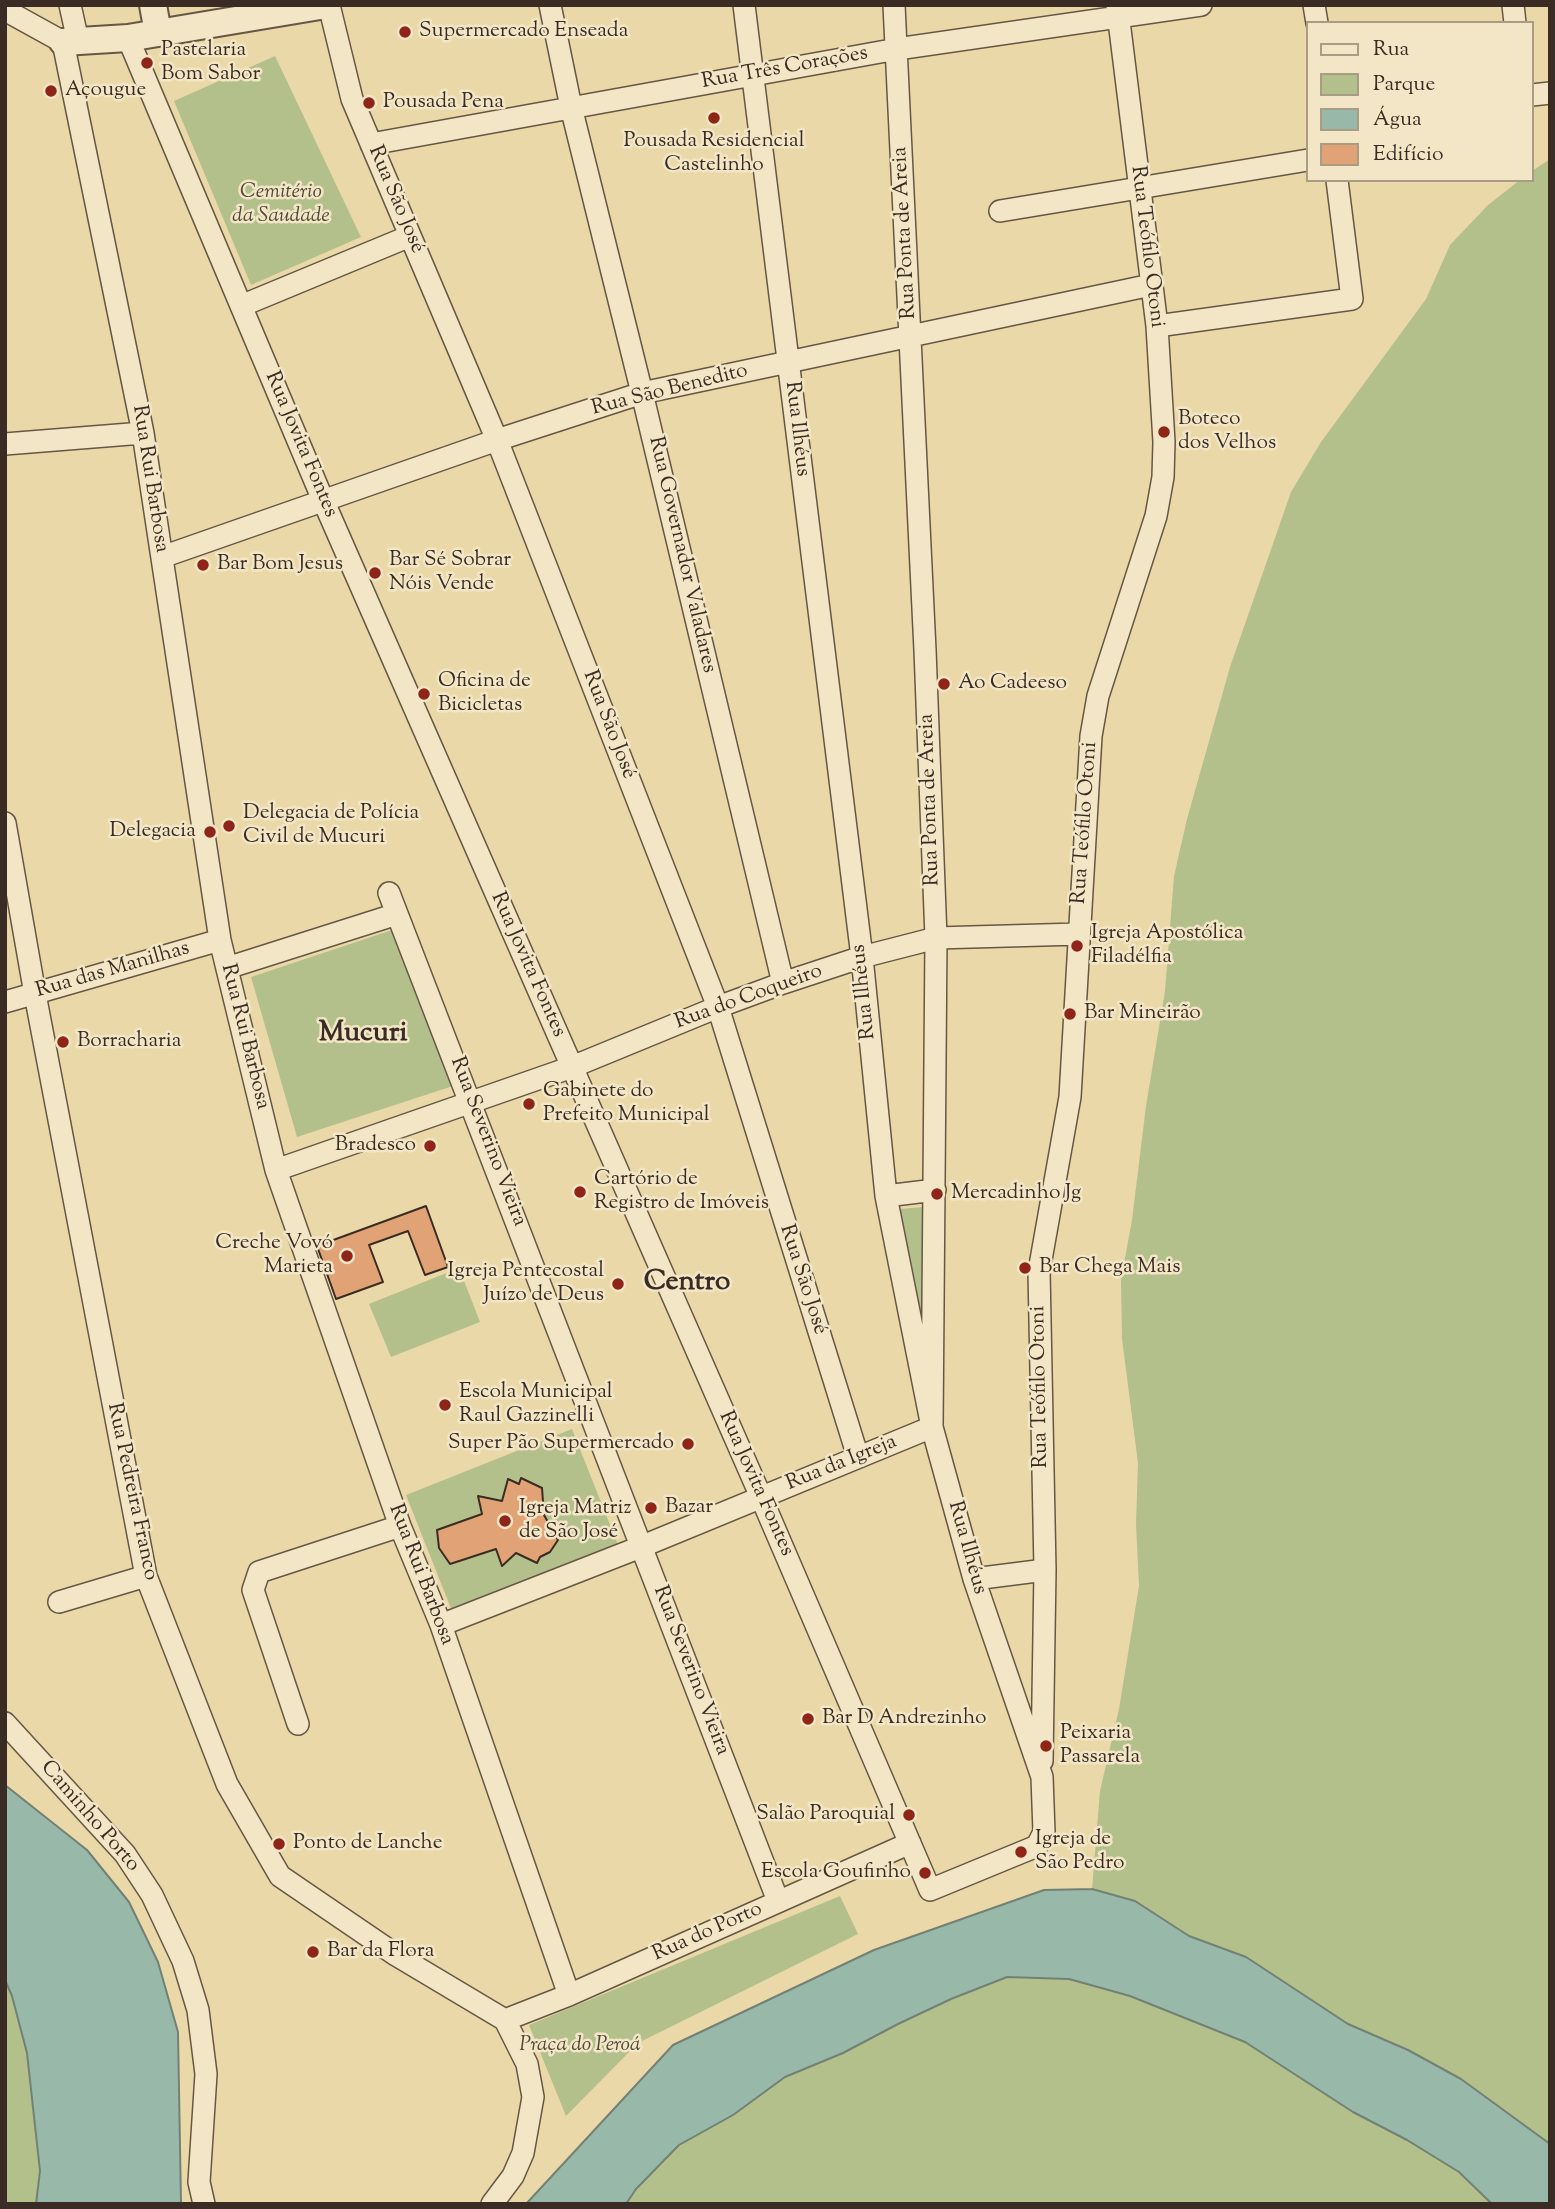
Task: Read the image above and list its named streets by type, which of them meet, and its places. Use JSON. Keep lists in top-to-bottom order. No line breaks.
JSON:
{"streets":{"street":["Rua Três Corações","Rua São José","Rua Ponta de Areia","Rua Teófilo Otoni","Rua São Benedito","Rua Ilhéus","Rua Jovita Fontes","Rua Rui Barbosa","Rua Governador Valadares","Rua das Manilhas","Rua do Coqueiro","Rua Severino Vieira","Rua da Igreja","Rua Pedreira Franco","Caminho Porto","Rua do Porto"]},"crossings":[["Rua Três Corações","Rua São José"],["Rua Três Corações","Rua Ponta de Areia"],["Rua Três Corações","Rua Teófilo Otoni"],["Rua Três Corações","Rua Ilhéus"],["Rua Três Corações","Rua Governador Valadares"],["Rua São José","Rua São Benedito"],["Rua São José","Rua do Coqueiro"],["Rua São José","Rua da Igreja"],["Rua Ponta de Areia","Rua São Benedito"],["Rua Ponta de Areia","Rua Ilhéus"],["Rua Ponta de Areia","Rua do Coqueiro"],["Rua Ponta de Areia","Rua da Igreja"],["Rua Teófilo Otoni","Rua São Benedito"],["Rua Teófilo Otoni","Rua Ilhéus"],["Rua Teófilo Otoni","Rua do Coqueiro"],["Rua São Benedito","Rua Ilhéus"],["Rua São Benedito","Rua Jovita Fontes"],["Rua São Benedito","Rua Rui Barbosa"],["Rua São Benedito","Rua Governador Valadares"],["Rua Ilhéus","Rua Jovita Fontes"],["Rua Ilhéus","Rua do Coqueiro"],["Rua Ilhéus","Rua da Igreja"],["Rua Jovita Fontes","Rua do Coqueiro"],["Rua Jovita Fontes","Rua da Igreja"],["Rua Jovita Fontes","Rua do Porto"],["Rua Rui Barbosa","Rua das Manilhas"],["Rua Rui Barbosa","Rua do Coqueiro"],["Rua Rui Barbosa","Rua da Igreja"],["Rua Rui Barbosa","Rua do Porto"],["Rua Governador Valadares","Rua do Coqueiro"],["Rua das Manilhas","Rua Pedreira Franco"],["Rua do Coqueiro","Rua Severino Vieira"],["Rua Severino Vieira","Rua da Igreja"],["Rua Severino Vieira","Rua do Porto"],["Rua Pedreira Franco","Rua do Porto"]],"districts":["Mucuri","Centro"],"parks":["Cemitério da Saudade","Praça do Peroá"],"places":["Supermercado Enseada","Pastelaria Bom Sabor","Açougue","Pousada Pena","Pousada Residencial Castelinho","Boteco dos Velhos","Bar Bom Jesus","Bar Sé Sobrar Nóis Vende","Ao Cadeeso","Oficina de Bicicletas","Delegacia de Polícia Civil de Mucuri","Delegacia","Igreja Apostólica Filadélfia","Bar Mineirão","Borracharia","Gabinete do Prefeito Municipal","Bradesco","Cartório de Registro de Imóveis","Mercadinho Jg","Creche Vovó Marieta","Bar Chega Mais","Igreja Pentecostal Juízo de Deus","Escola Municipal Raul Gazzinelli","Super Pão Supermercado","Bazar","Igreja Matriz de São José","Bar D Andrezinho","Peixaria Passarela","Salão Paroquial","Ponto de Lanche","Igreja de São Pedro","Escola Goufinho","Bar da Flora"],"legend":["Rua","Parque","Água","Edifício"]}
